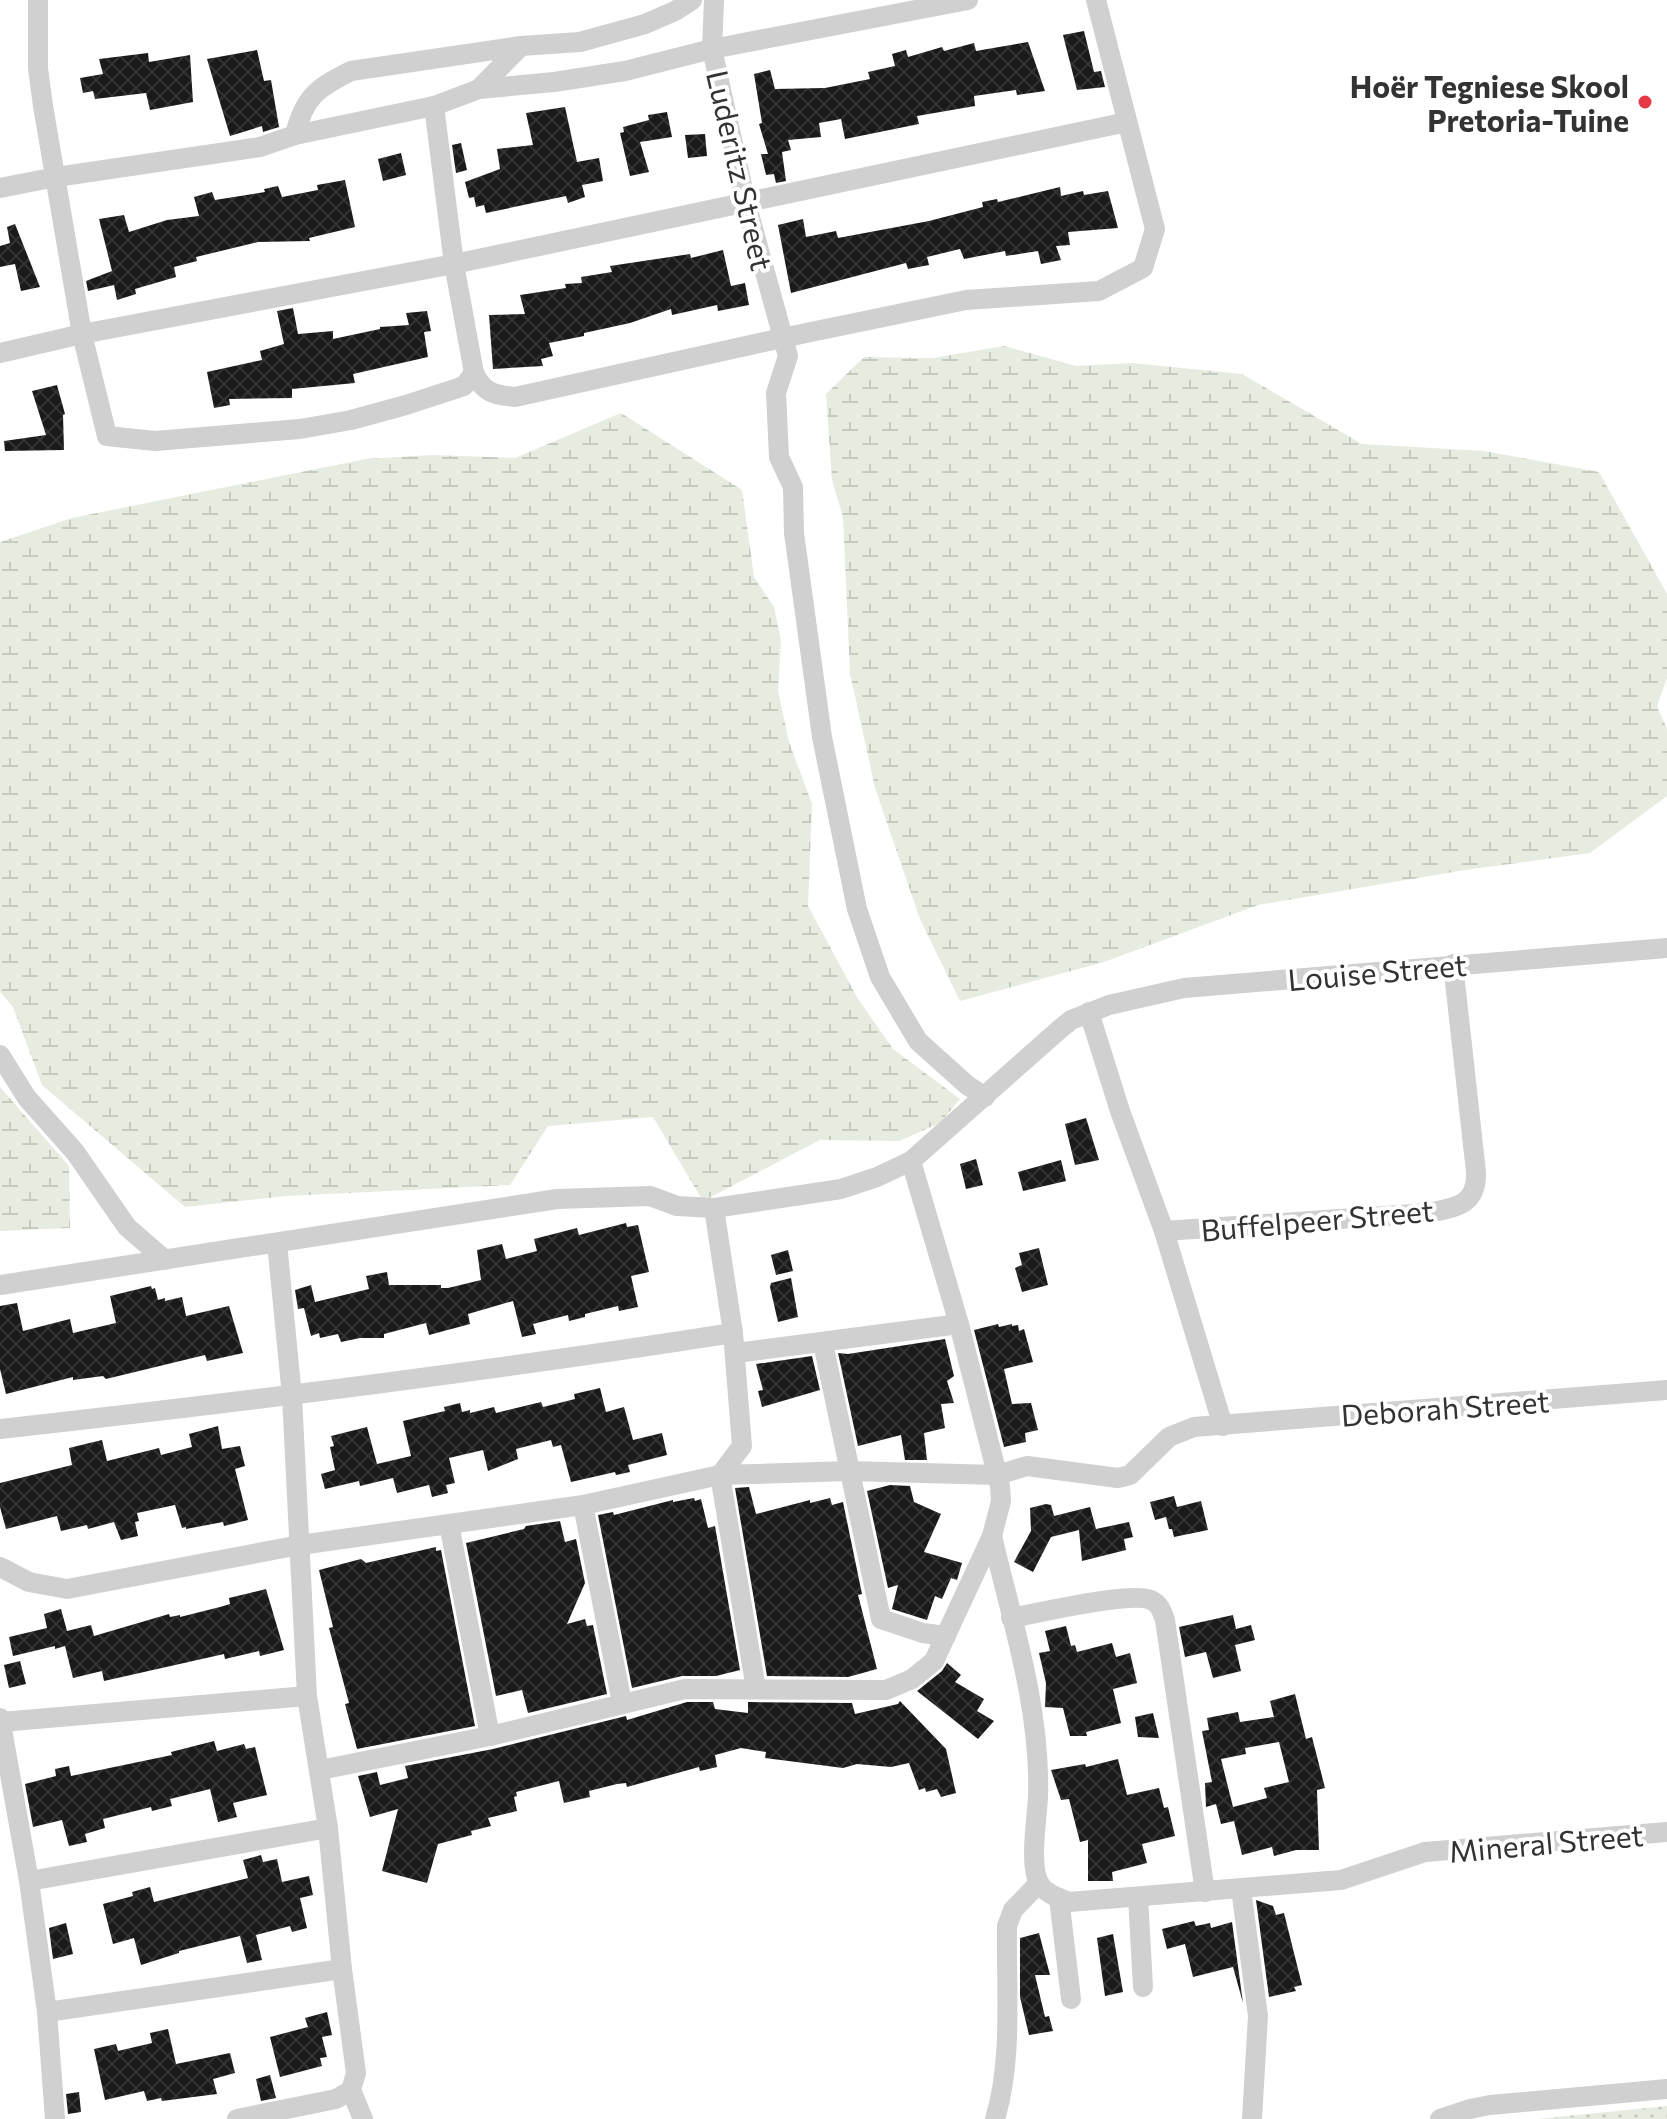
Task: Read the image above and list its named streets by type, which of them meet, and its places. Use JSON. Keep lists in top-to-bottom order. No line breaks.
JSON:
{"streets":{"street":["Luderitz Street","Louise Street","Buffelpeer Street","Deborah Street","Mineral Street"]},"crossings":[["Luderitz Street","Louise Street"],["Louise Street","Buffelpeer Street"],["Buffelpeer Street","Deborah Street"]],"places":["Hoër Tegniese Skool Pretoria-Tuine"]}
